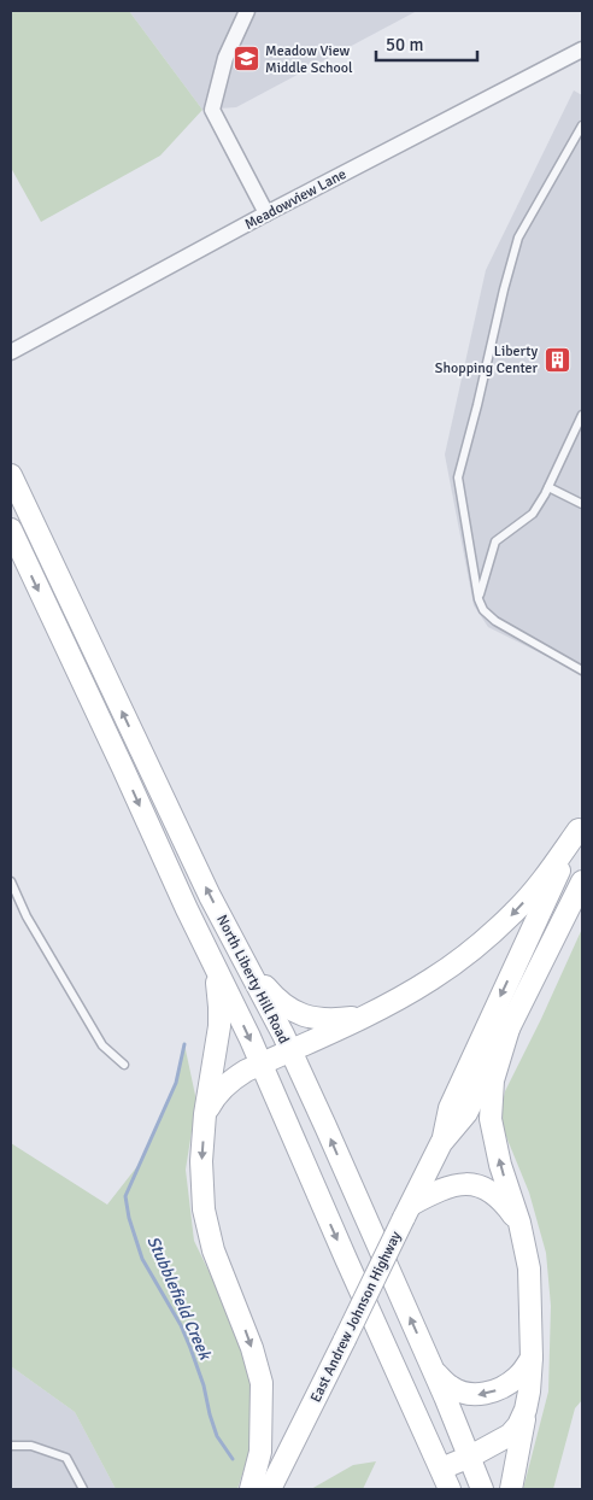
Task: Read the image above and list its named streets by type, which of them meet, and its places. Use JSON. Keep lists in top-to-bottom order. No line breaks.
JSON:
{"streets":{"main road":["North Liberty Hill Road","East Andrew Johnson Highway"],"street":["Meadowview Lane"]},"water":["Stubblefield Creek"],"places":{"school or university":["Meadow View Middle School"],"building":["Liberty Shopping Center"]},"scale_bar":"50 m"}
